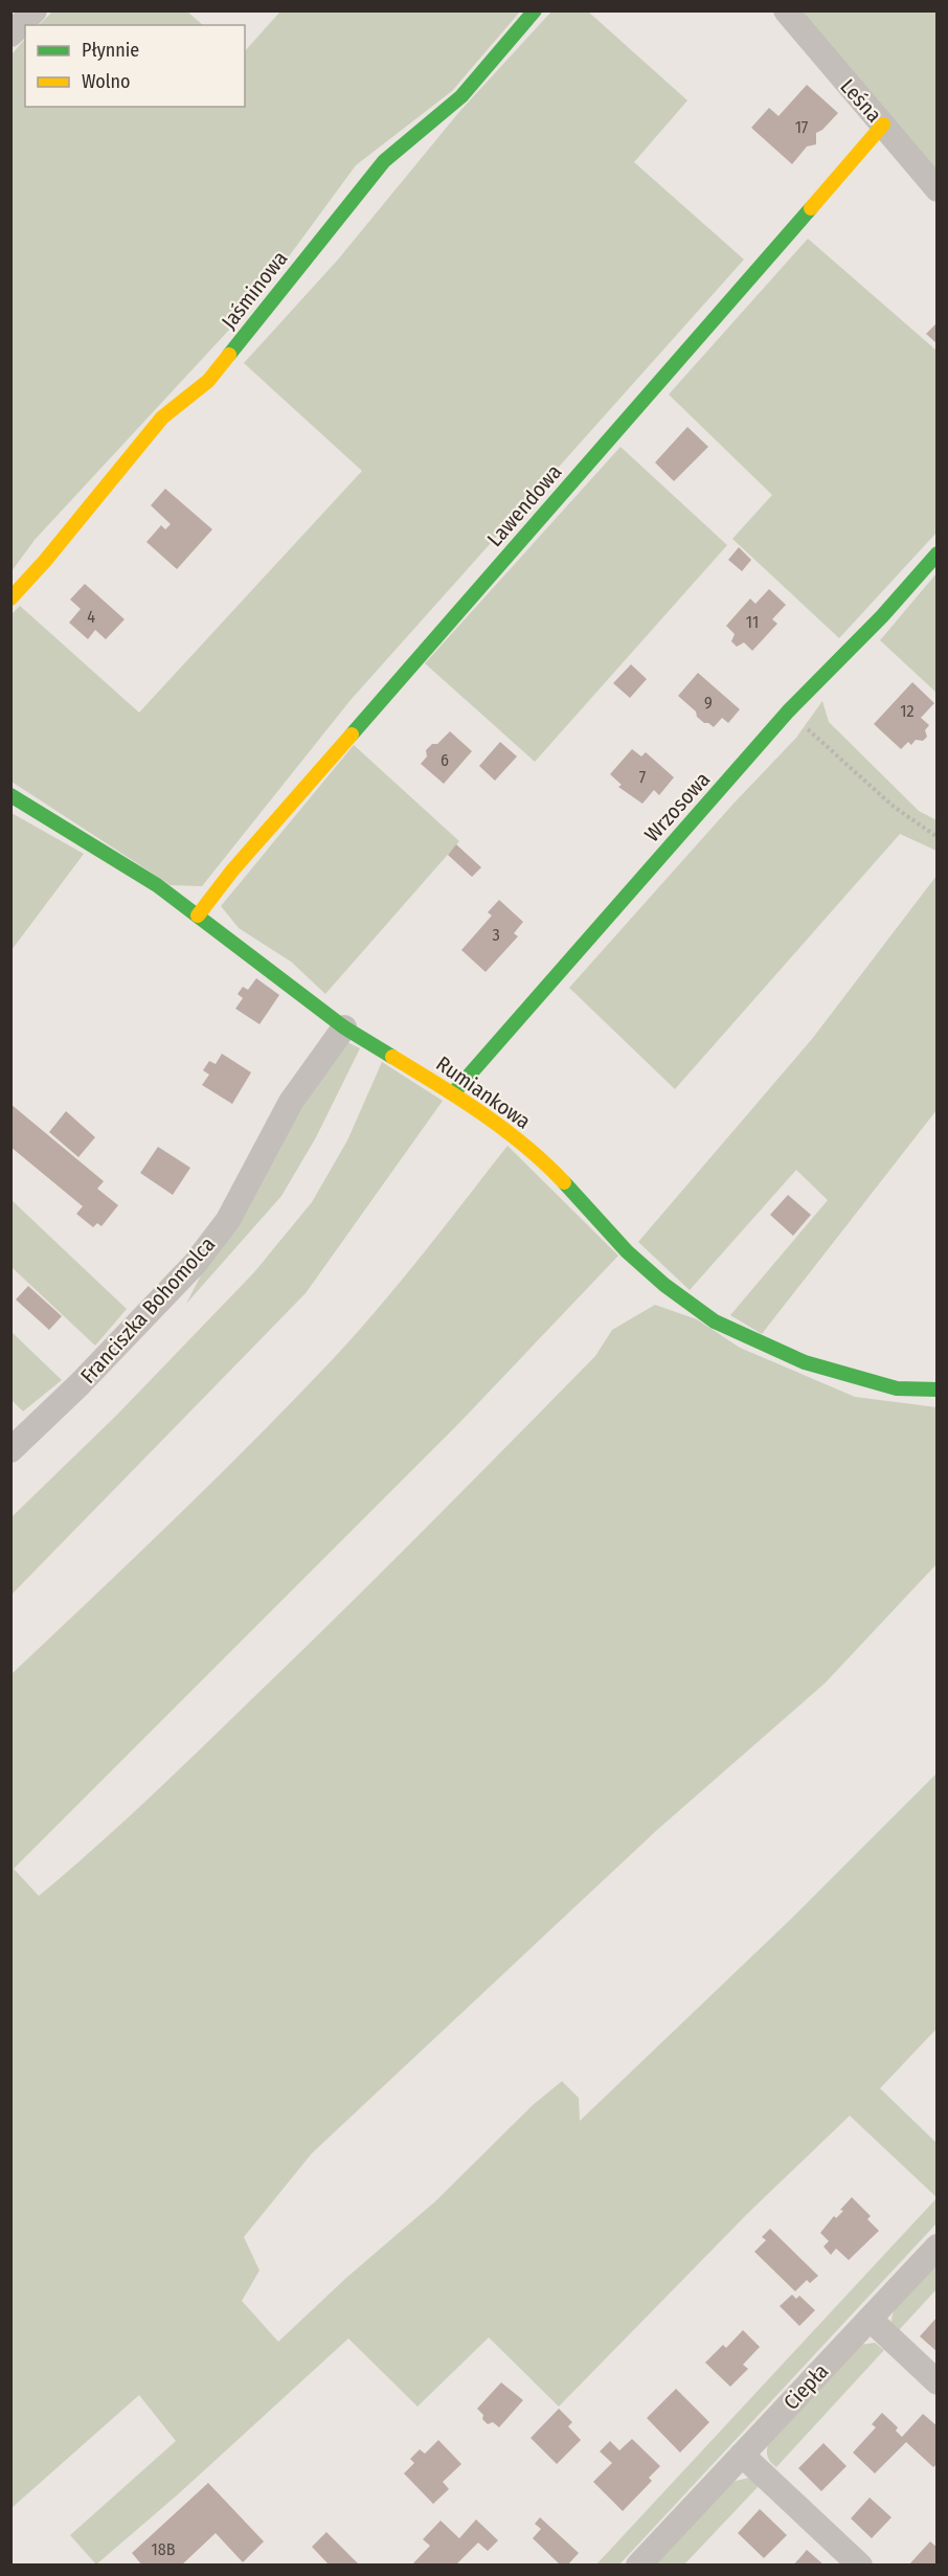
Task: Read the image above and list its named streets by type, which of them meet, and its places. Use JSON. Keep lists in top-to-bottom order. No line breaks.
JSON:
{"streets":{"street":["Leśna","Jaśminowa","Lawendowa","Wrzosowa","Rumiankowa","Franciszka Bohomolca","Ciepła"]},"crossings":[["Leśna","Lawendowa"],["Lawendowa","Rumiankowa"],["Wrzosowa","Rumiankowa"],["Rumiankowa","Franciszka Bohomolca"]],"house_numbers":["17","4","11","9","12","6","7","3","18B"],"legend":["Płynnie","Wolno"]}
